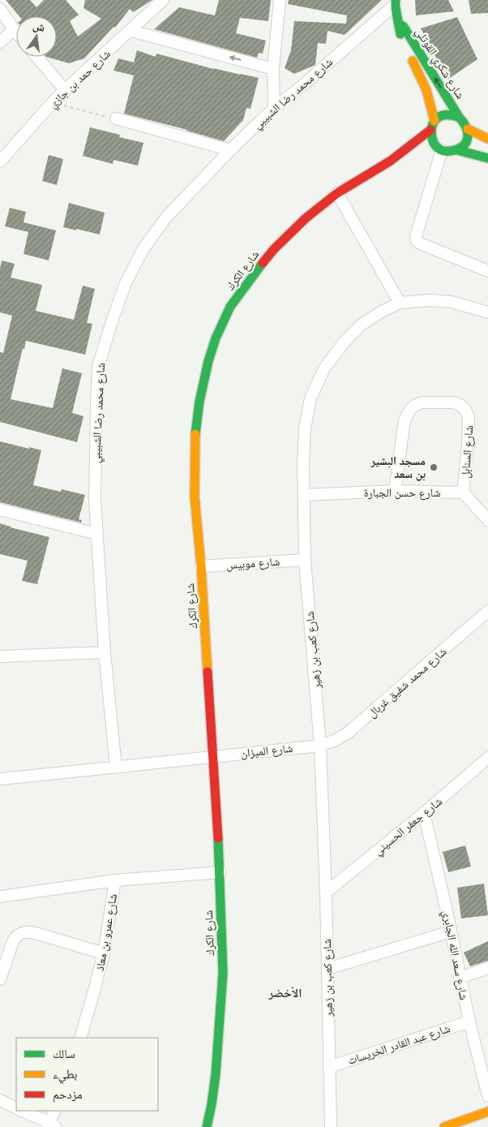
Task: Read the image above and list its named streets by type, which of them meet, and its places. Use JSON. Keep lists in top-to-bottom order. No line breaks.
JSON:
{"streets":{"street":["شارع شكري القوتلي","شارع حمد بن جازي","شارع محمد رضا الشبيبي","شارع الكرك","شارع السنابل","شارع حسن الجبارة","شارع موبيس","شارع كعب بن زهير","شارع محمد شفيق غربال","شارع الميزان","شارع جعفر الحسيني","شارع عمرو بن معاذ","شارع سعد الله الجابري","شارع عبد القادر الخريسات"]},"crossings":[["شارع شكري القوتلي","شارع محمد رضا الشبيبي"],["شارع شكري القوتلي","شارع الكرك"],["شارع الكرك","شارع موبيس"],["شارع الكرك","شارع الميزان"],["شارع الكرك","شارع عمرو بن معاذ"],["شارع السنابل","شارع حسن الجبارة"],["شارع حسن الجبارة","شارع كعب بن زهير"],["شارع موبيس","شارع كعب بن زهير"],["شارع كعب بن زهير","شارع محمد شفيق غربال"],["شارع كعب بن زهير","شارع الميزان"],["شارع كعب بن زهير","شارع جعفر الحسيني"],["شارع كعب بن زهير","شارع عبد القادر الخريسات"],["شارع محمد شفيق غربال","شارع الميزان"],["شارع جعفر الحسيني","شارع سعد الله الجابري"],["شارع سعد الله الجابري","شارع عبد القادر الخريسات"]],"districts":["الأخضر"],"places":["مسجد البشير بن سعد"],"legend":["سالك","بطيء","مزدحم"],"north":"top"}
